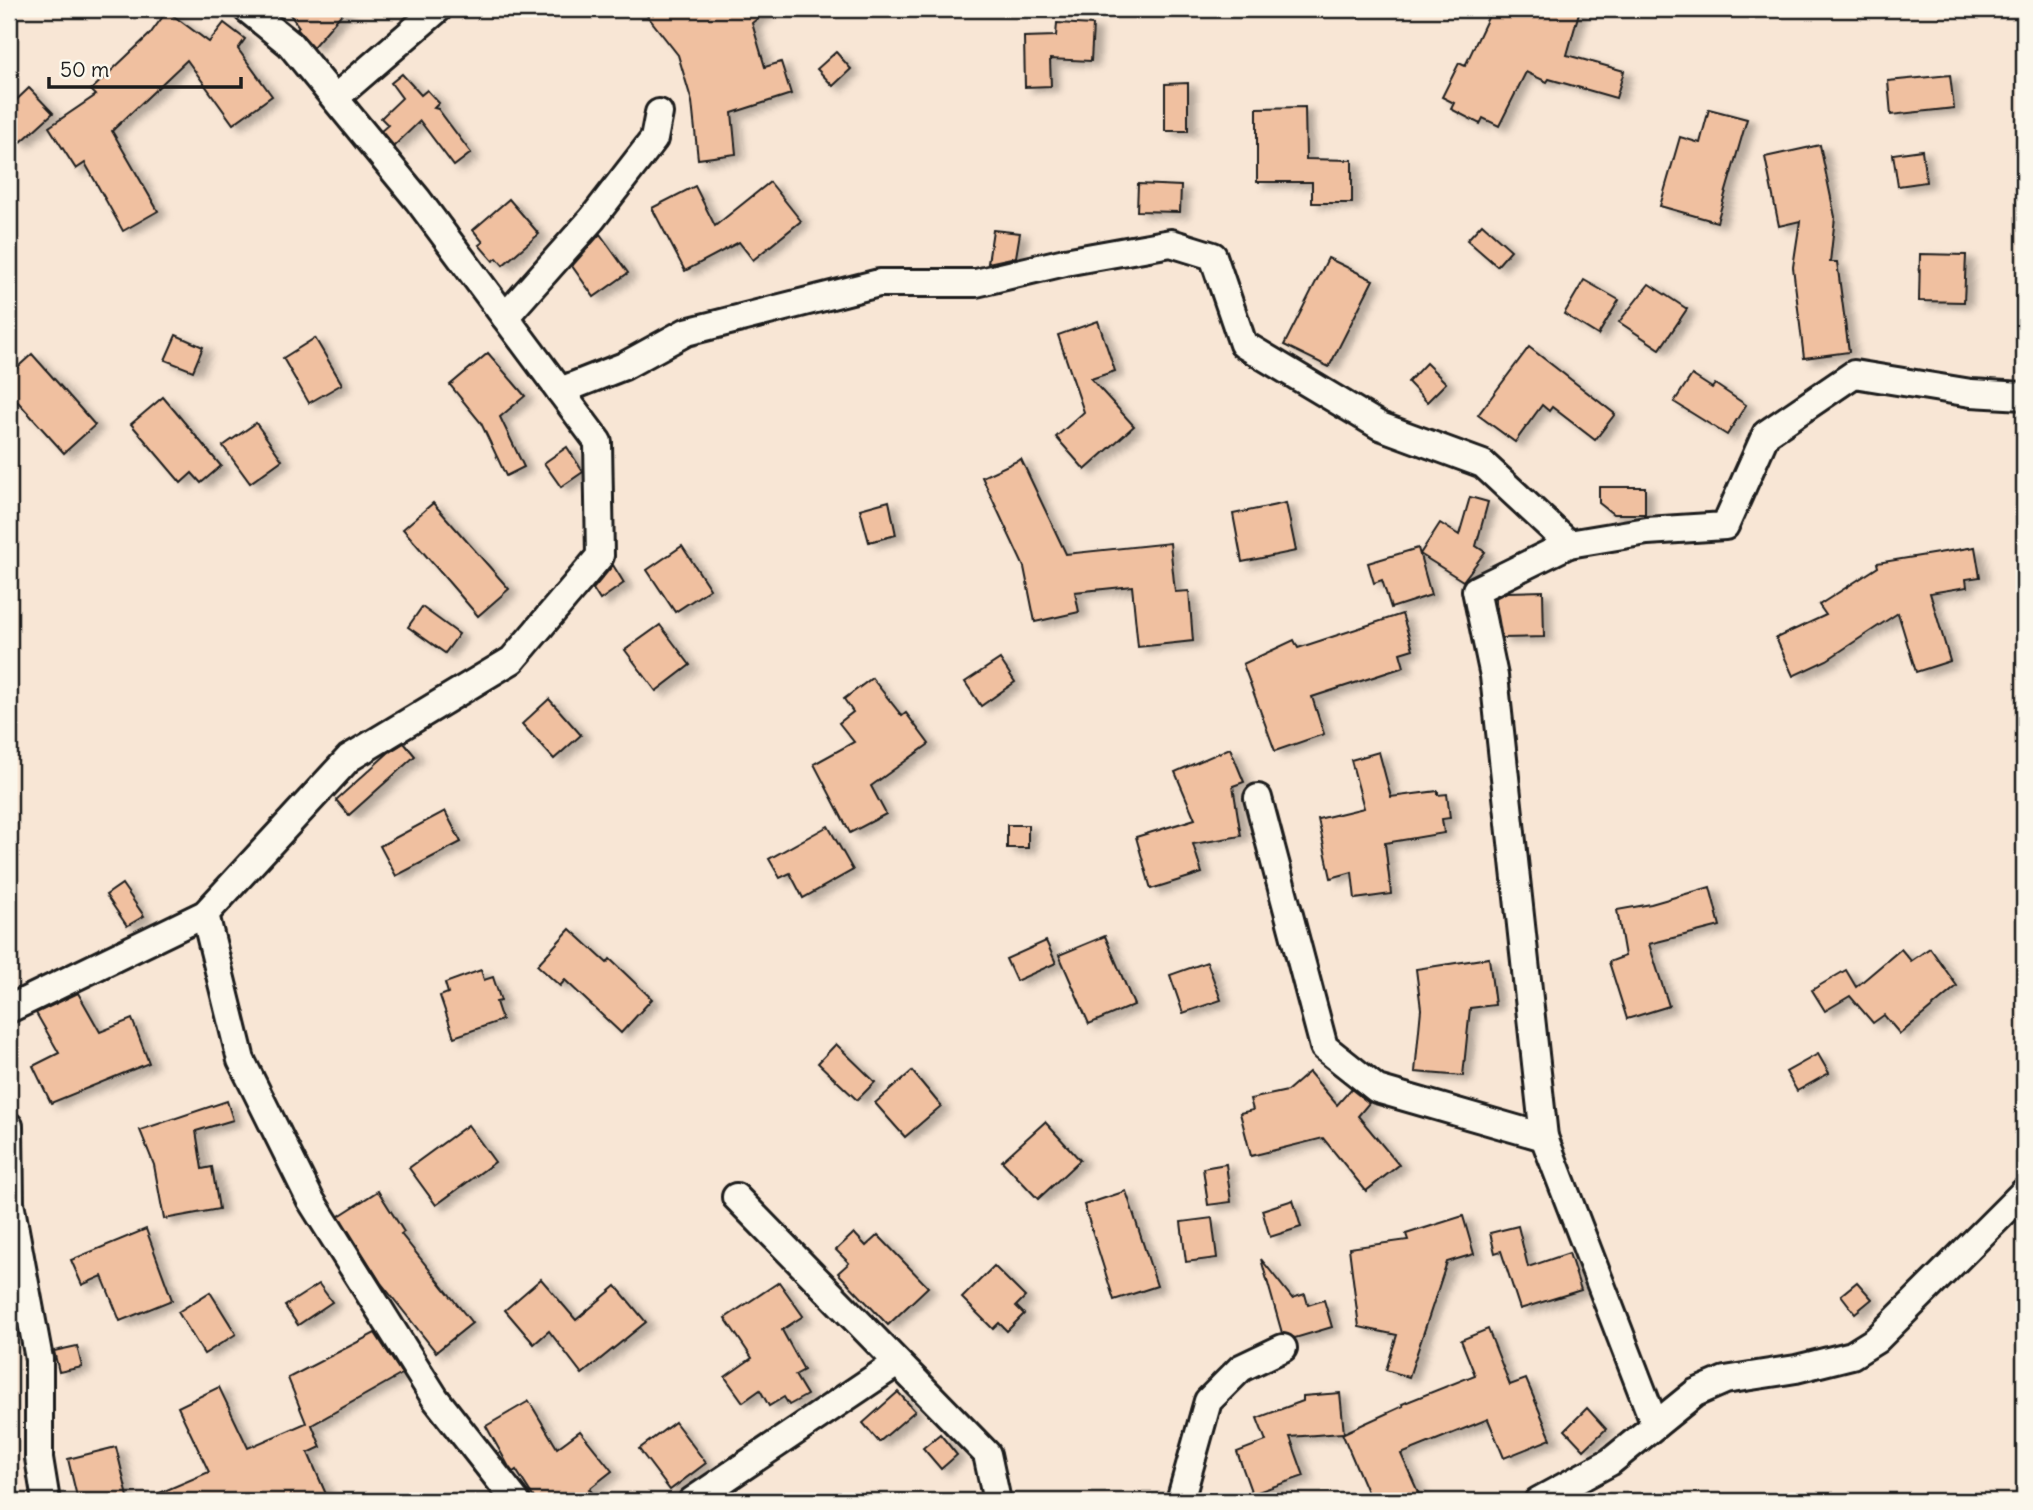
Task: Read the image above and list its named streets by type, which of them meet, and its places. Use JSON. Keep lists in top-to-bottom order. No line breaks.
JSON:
{"scale_bar":"50 m"}
